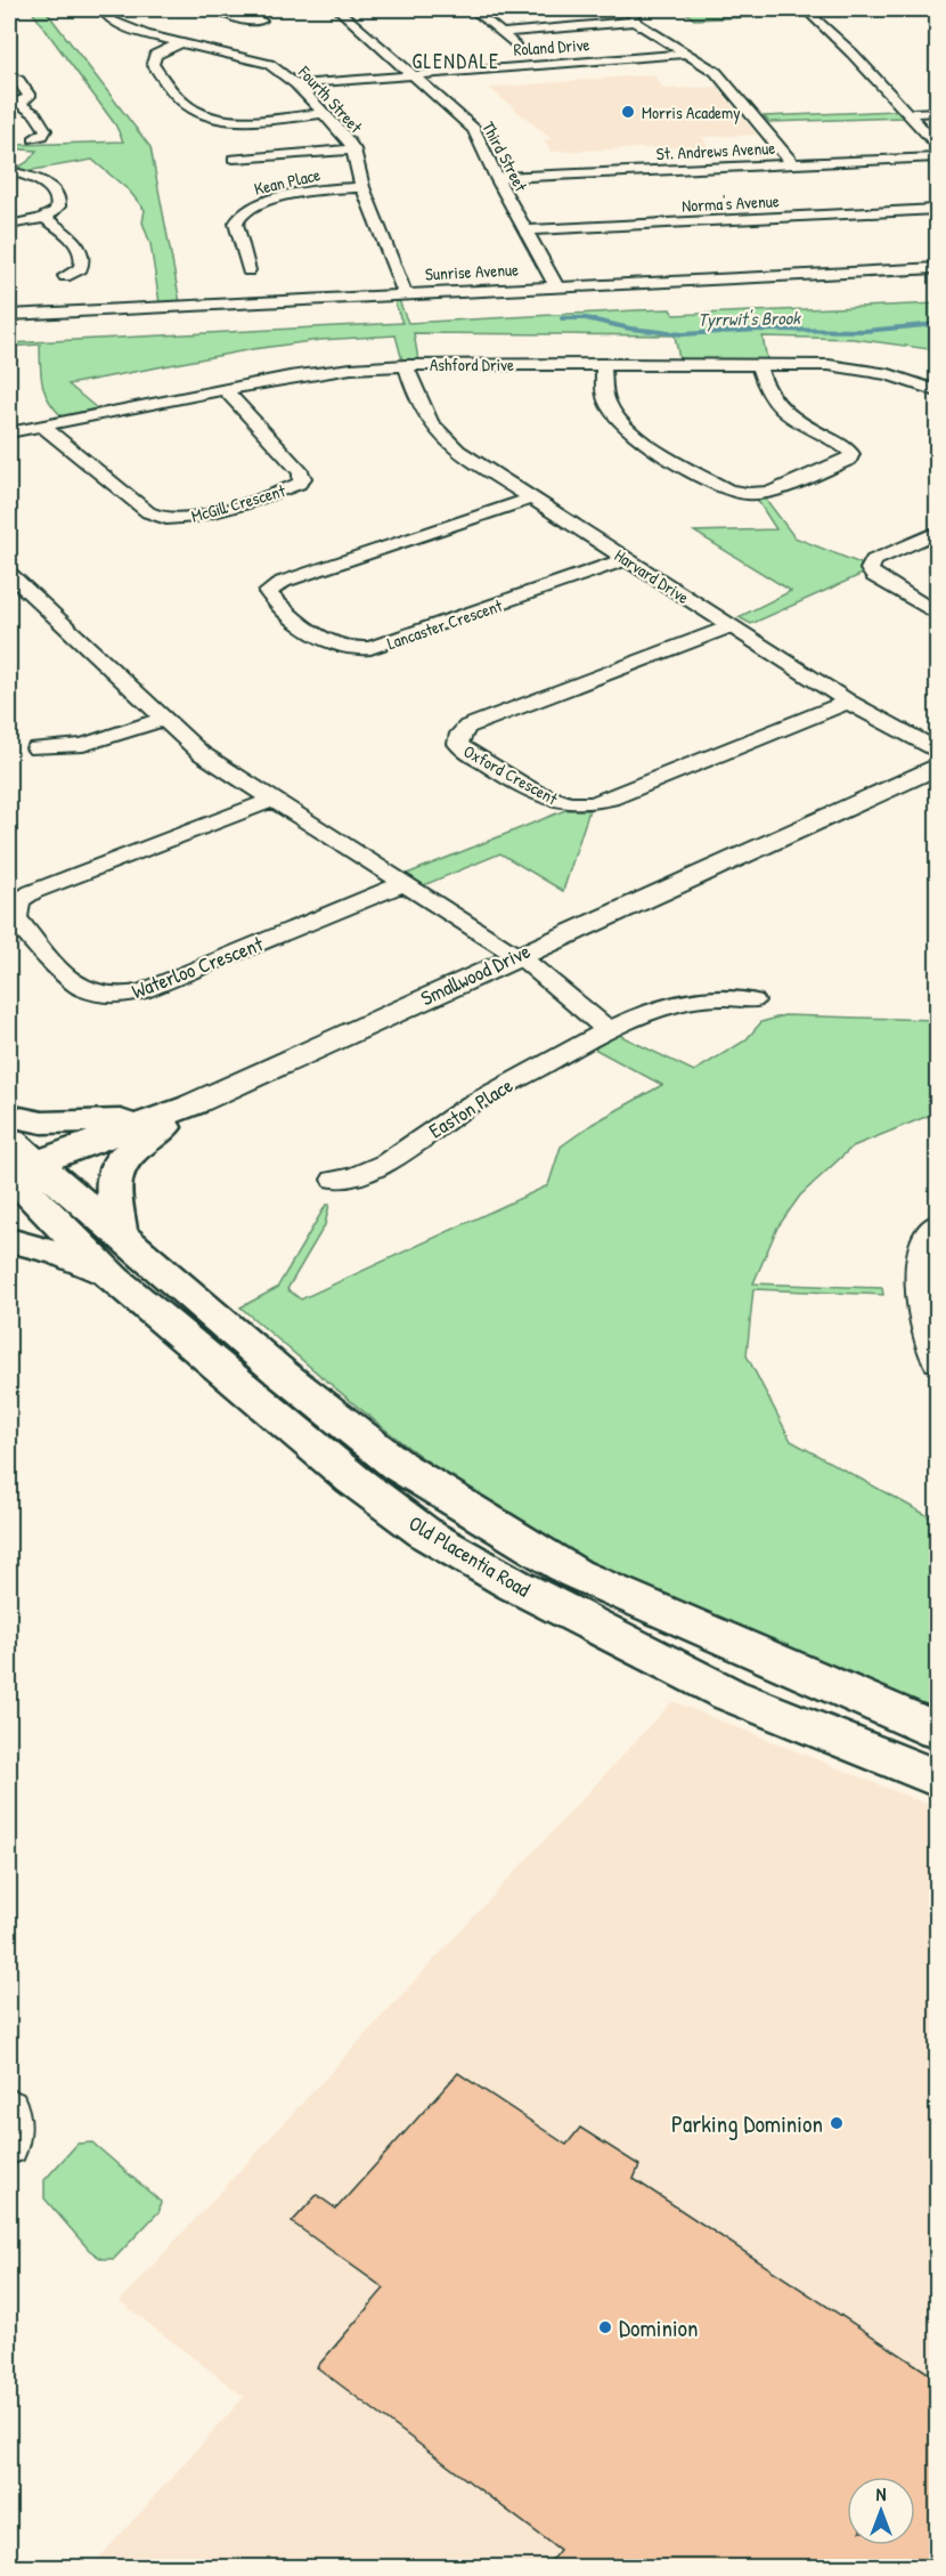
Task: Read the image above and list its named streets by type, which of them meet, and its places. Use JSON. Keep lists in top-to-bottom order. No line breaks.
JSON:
{"streets":{"main road":["Smallwood Drive","Old Placentia Road"],"street":["Roland Drive","Fourth Street","St. Andrews Avenue","Third Street","Kean Place","Norma's Avenue","Sunrise Avenue","Ashford Drive","McGill Crescent","Harvard Drive","Lancaster Crescent","Oxford Crescent","Waterloo Crescent","Easton Place"]},"crossings":[["Roland Drive","Fourth Street"],["Roland Drive","Third Street"],["Fourth Street","Kean Place"],["Fourth Street","Sunrise Avenue"],["St. Andrews Avenue","Third Street"],["Third Street","Norma's Avenue"],["Third Street","Sunrise Avenue"],["Ashford Drive","McGill Crescent"],["Ashford Drive","Harvard Drive"],["Harvard Drive","Lancaster Crescent"],["Harvard Drive","Oxford Crescent"],["Smallwood Drive","Old Placentia Road"]],"districts":["GLENDALE"],"water":["Tyrrwit's Brook"],"places":["Morris Academy","Parking Dominion","Dominion"],"north":"top"}
